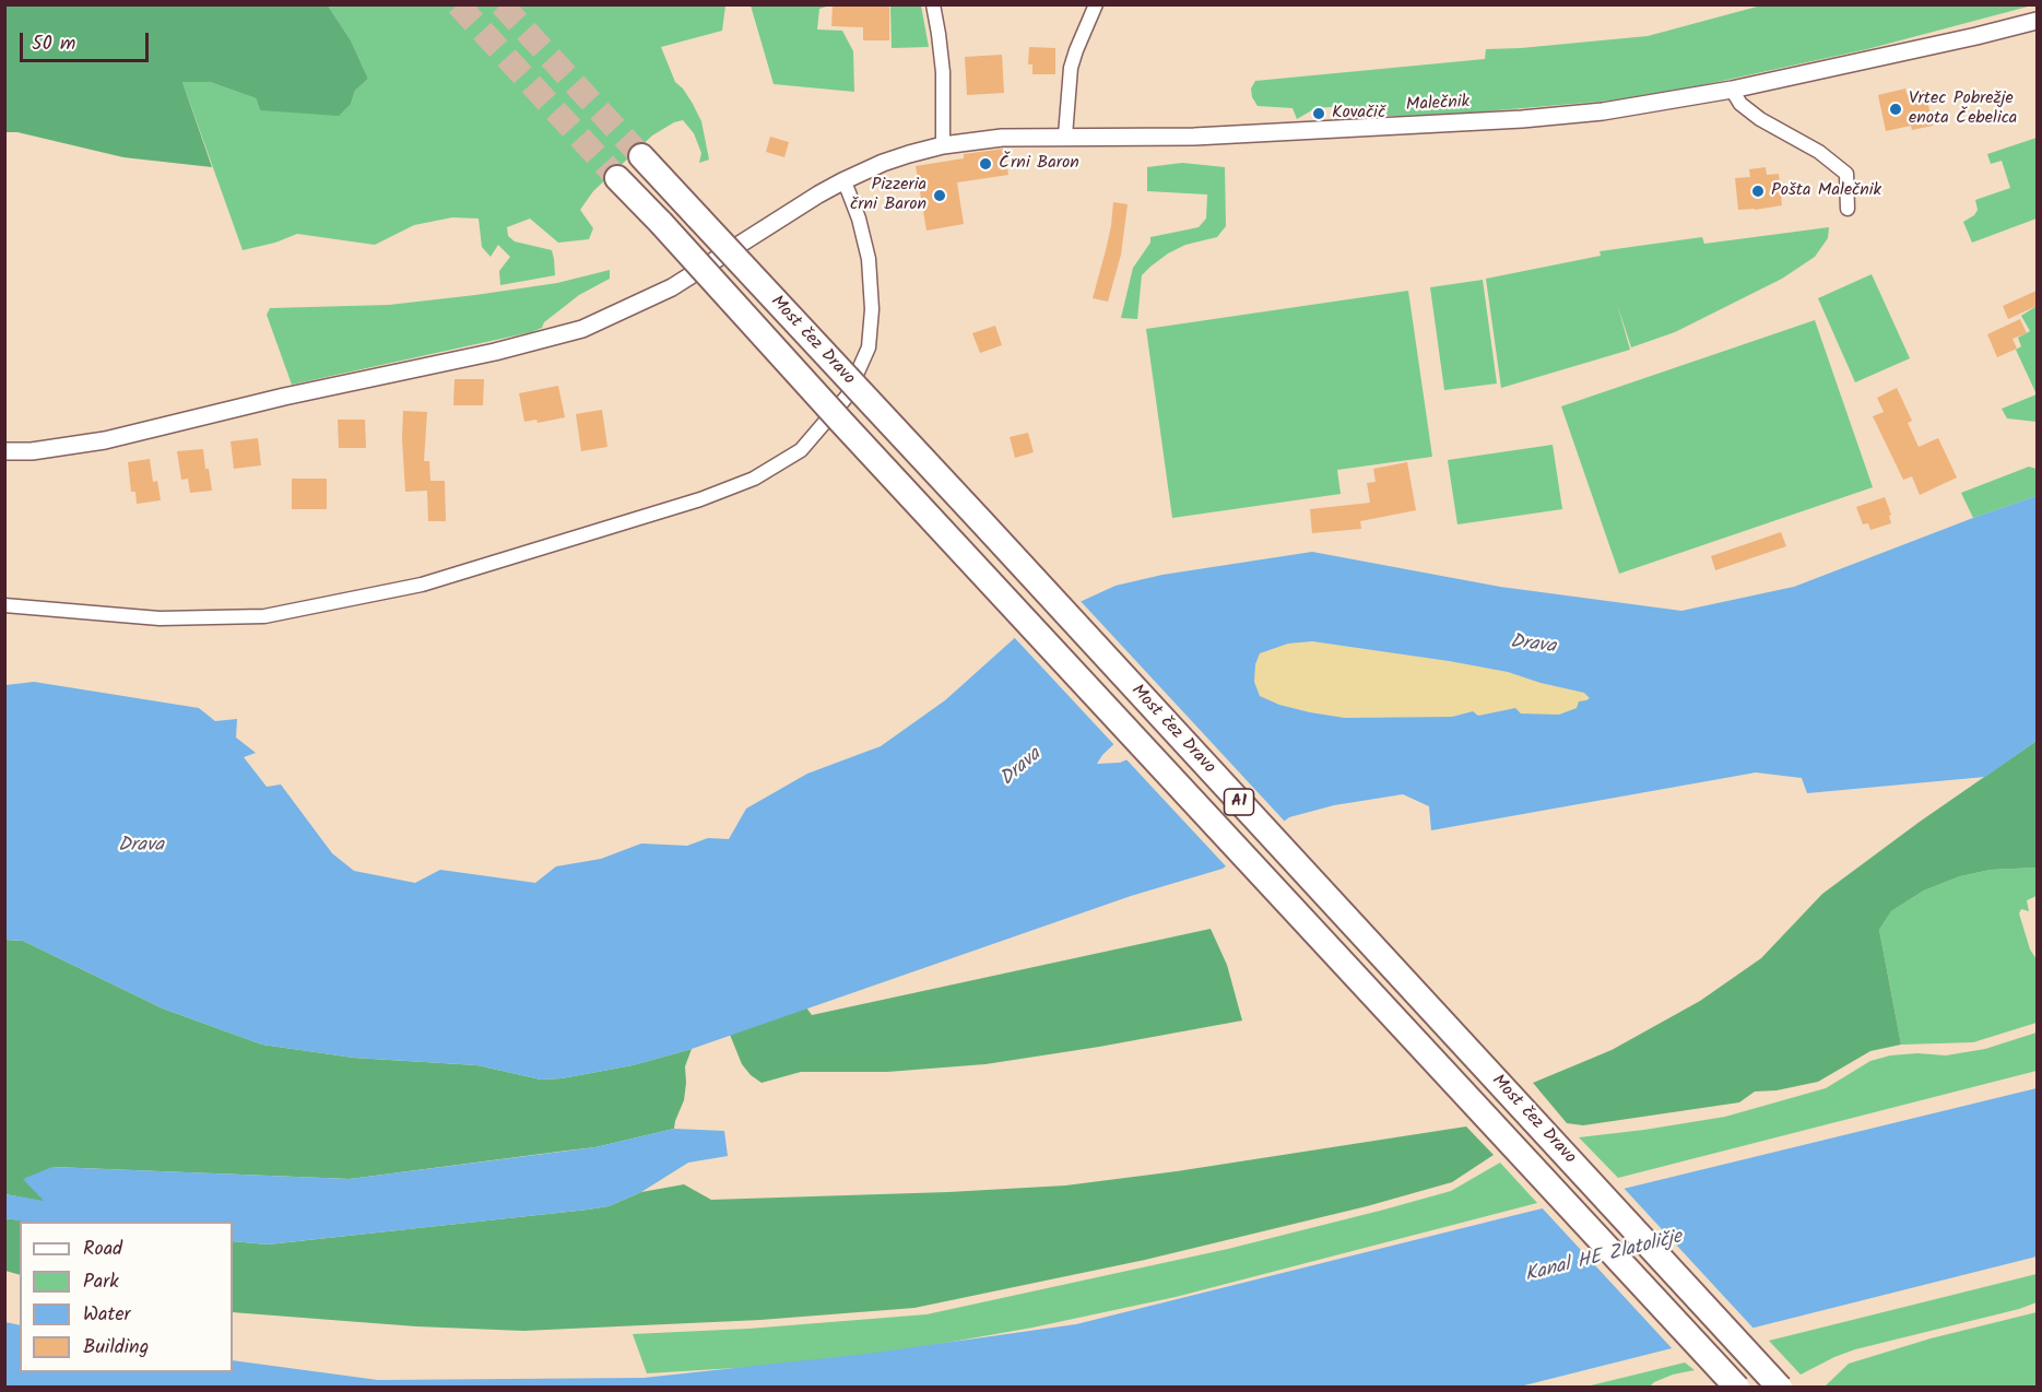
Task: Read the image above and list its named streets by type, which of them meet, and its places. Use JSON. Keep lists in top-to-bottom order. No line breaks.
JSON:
{"streets":{"highway":["Most čez Dravo","A1"],"street":["Malečnik"]},"water":["Drava","Kanal HE Zlatoličje"],"places":["Vrtec Pobrežje enota Čebelica","Kovačič","Črni Baron","Pošta Malečnik","Pizzeria črni Baron"],"legend":["Road","Park","Water","Building"],"scale_bar":"50 m"}
